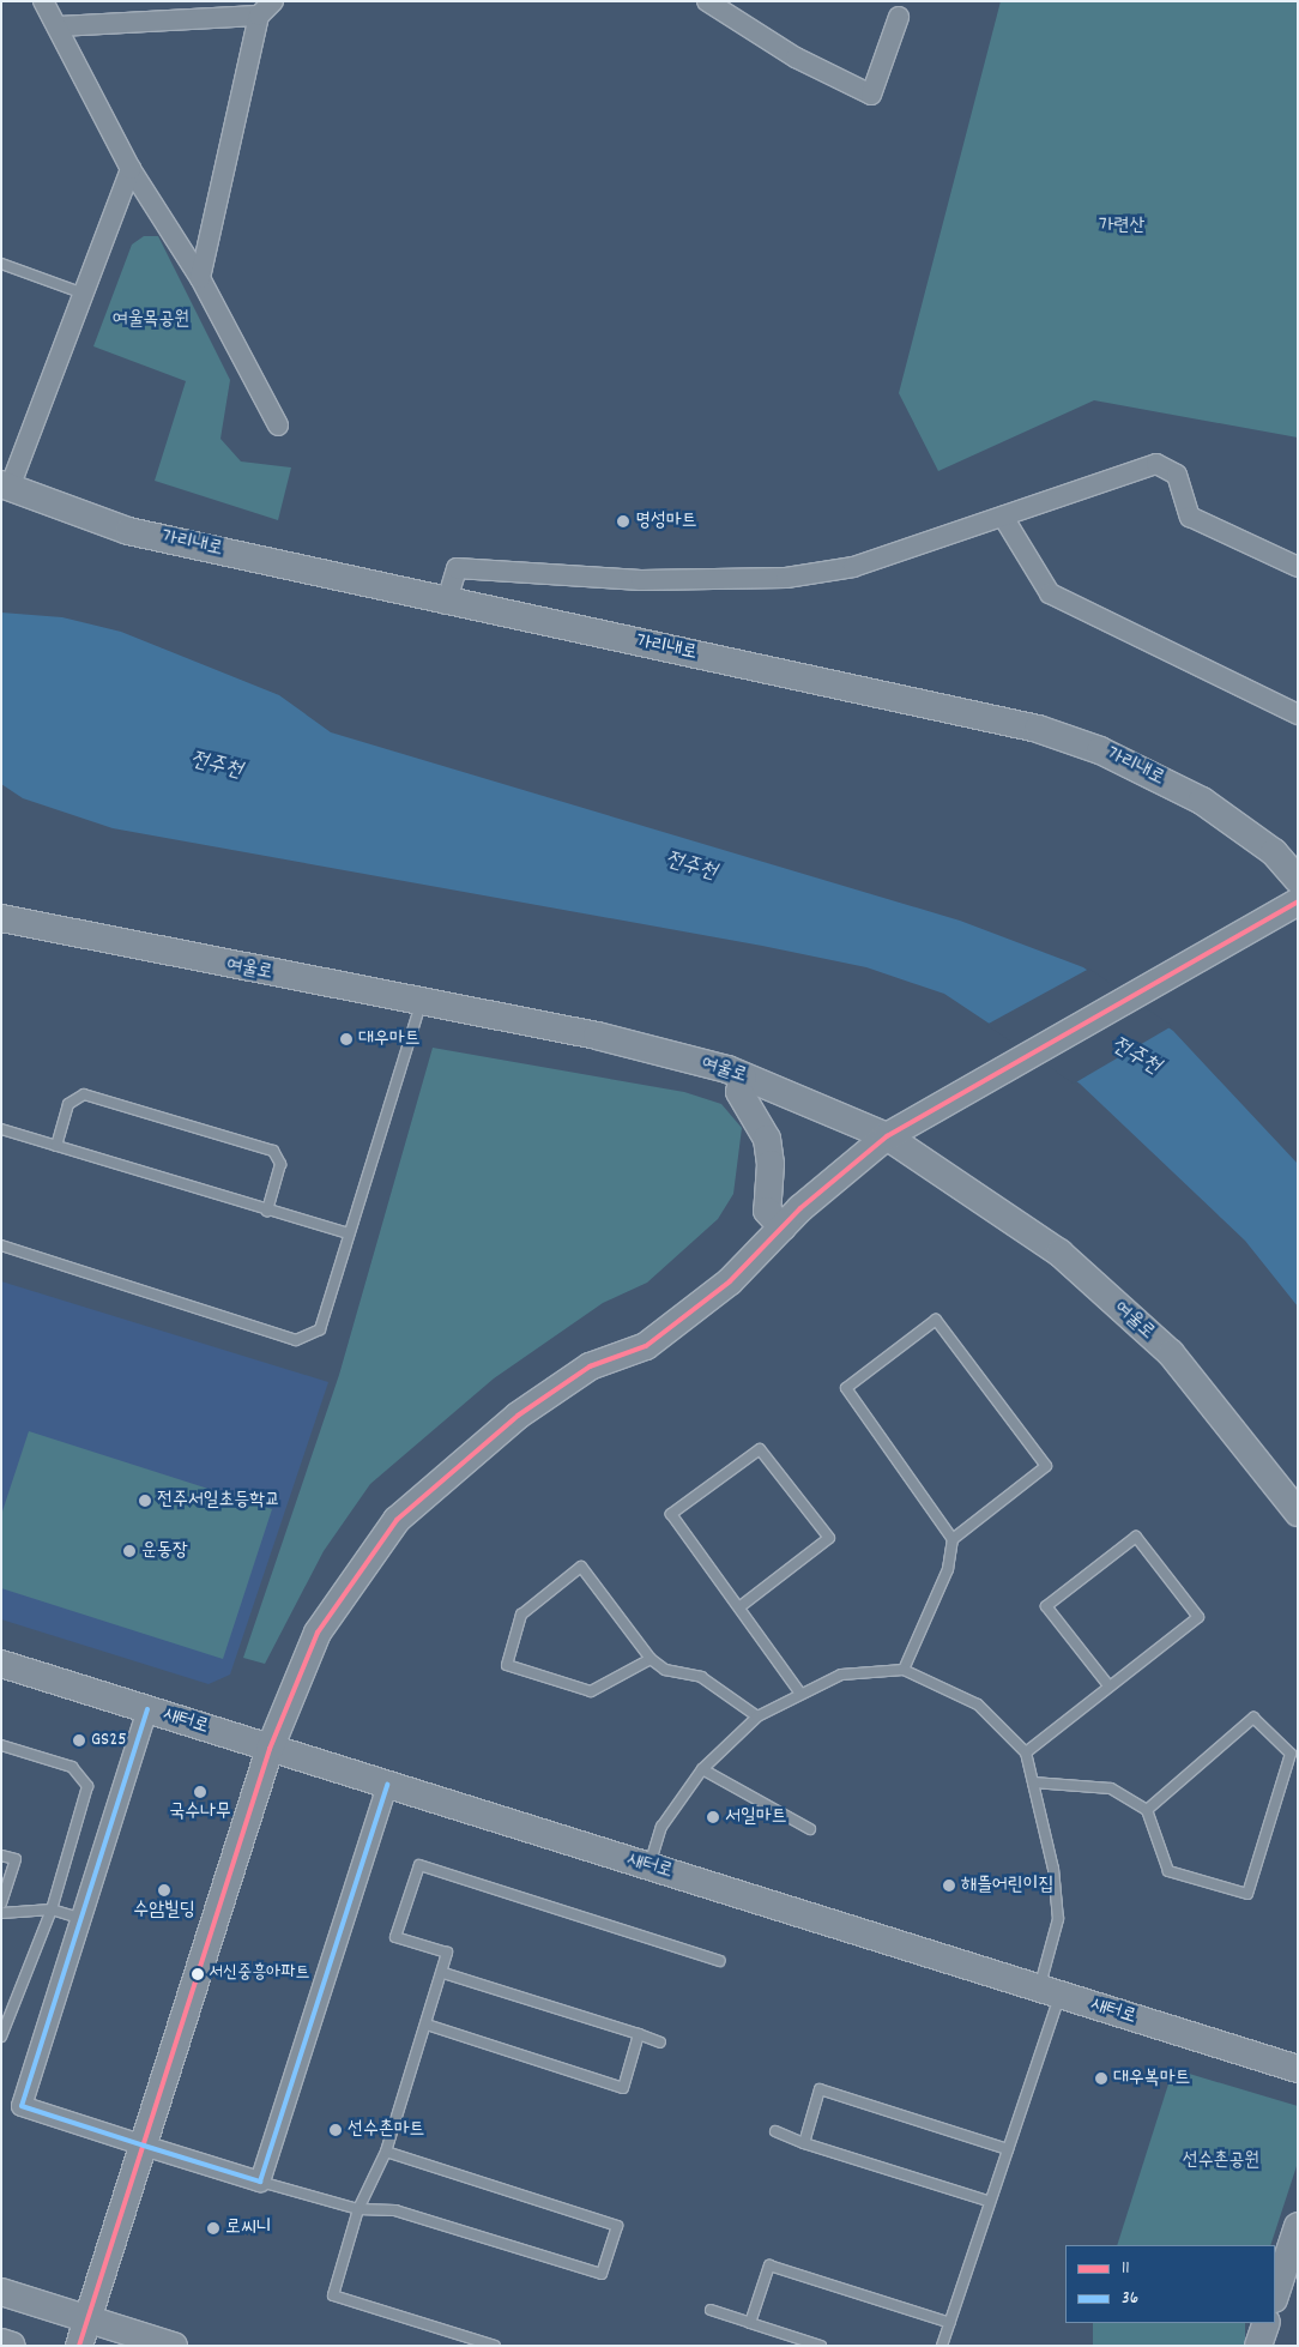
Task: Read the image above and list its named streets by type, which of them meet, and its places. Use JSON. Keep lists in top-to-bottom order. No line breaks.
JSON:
{"streets":{"street":["가리내로","여울로","새터로"]},"water":["전주천"],"parks":["가련산","여울목공원","선수촌공원"],"places":["명성마트","대우마트","전주서일초등학교","운동장","GS25","국수나무","서일마트","해뜰어린이집","수암빌딩","서신중흥아파트","대우복마트","선수촌마트","로씨니"],"lines":["transit line 11","transit line 36"],"legend":["11","36"]}
